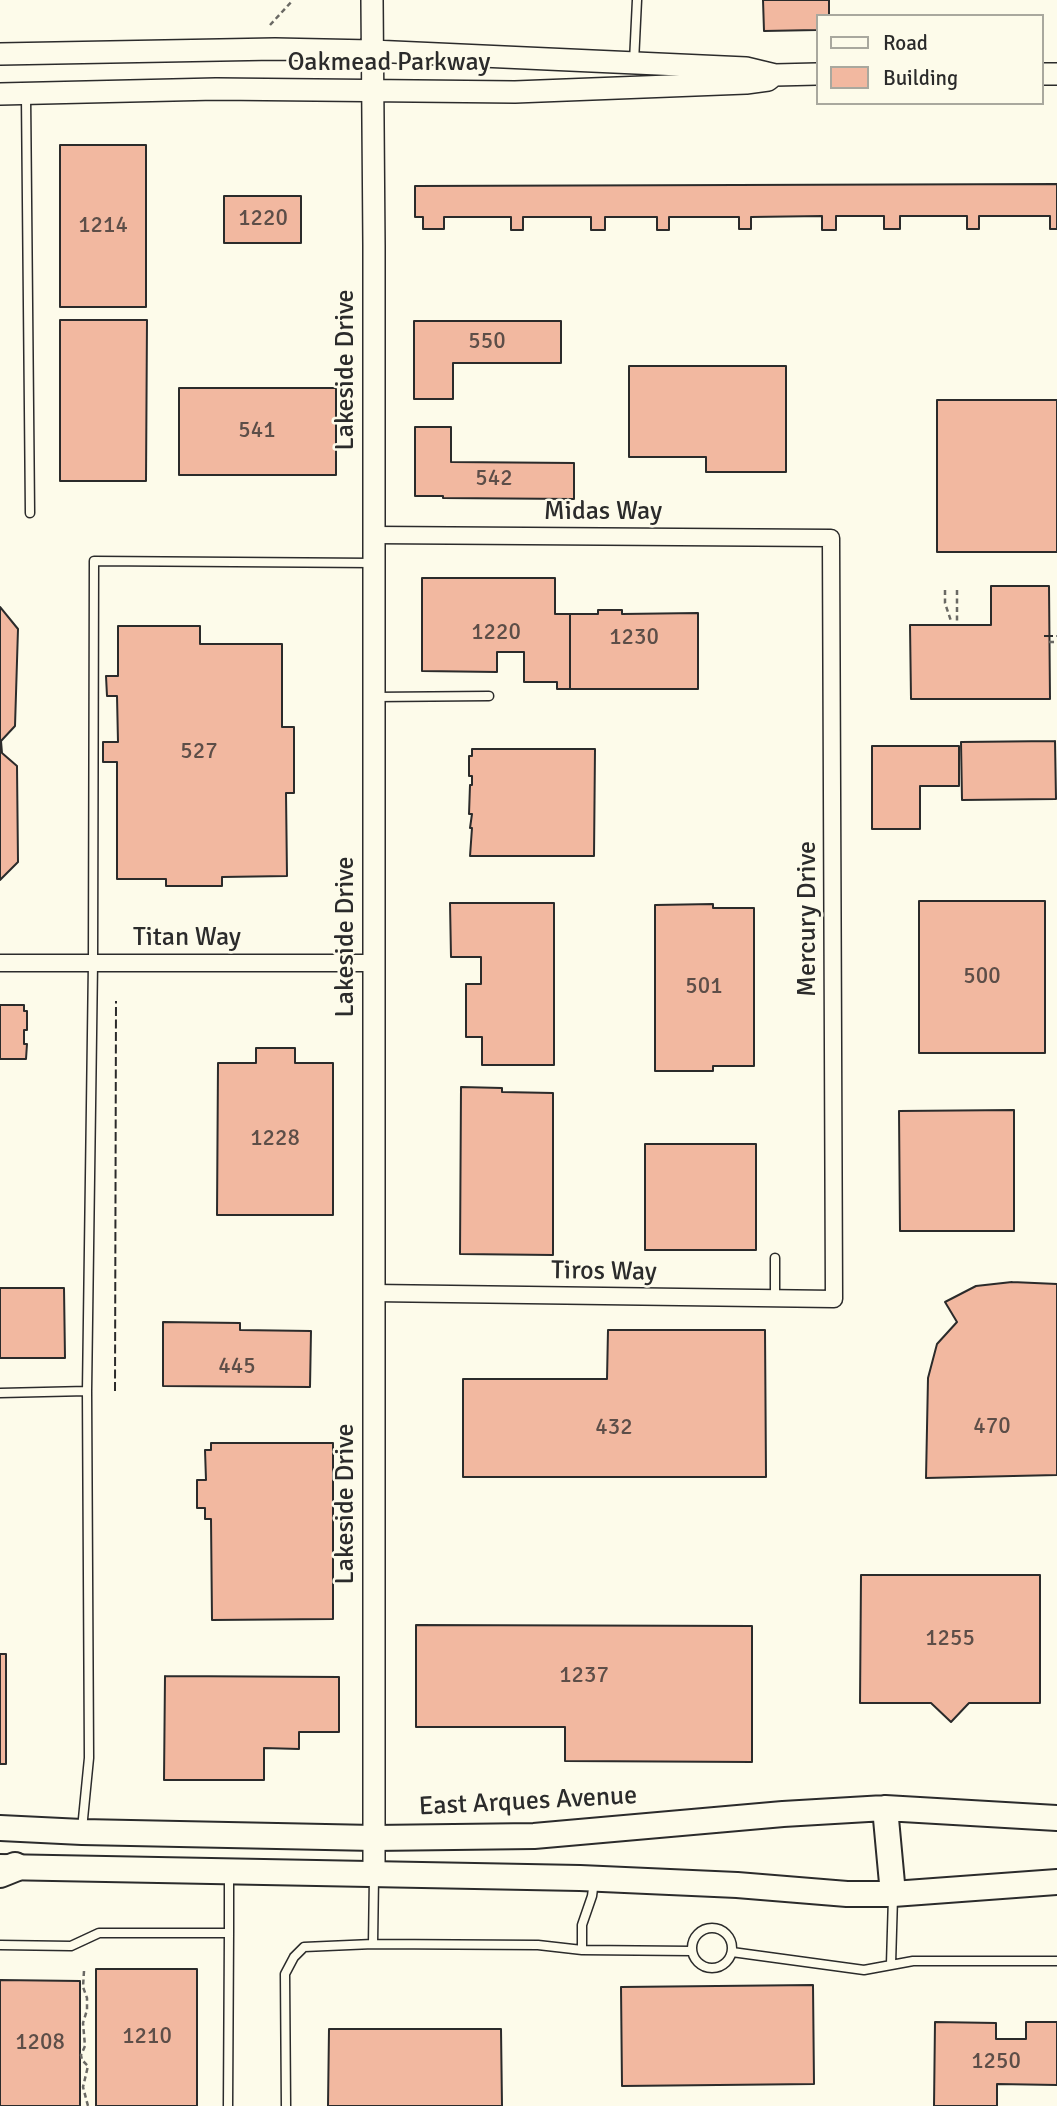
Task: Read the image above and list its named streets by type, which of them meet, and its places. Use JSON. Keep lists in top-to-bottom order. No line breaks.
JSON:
{"streets":{"main road":["East Arques Avenue"],"street":["Oakmead Parkway","Lakeside Drive","Midas Way","Mercury Drive","Titan Way","Tiros Way"]},"crossings":[["Oakmead Parkway","Lakeside Drive"],["Lakeside Drive","Midas Way"],["Lakeside Drive","Titan Way"],["Lakeside Drive","Tiros Way"],["Lakeside Drive","East Arques Avenue"],["Midas Way","Mercury Drive"],["Mercury Drive","Tiros Way"]],"house_numbers":["1220","1214","550","541","542","1220","1230","527","500","501","1228","445","470","432","1255","1237","1210","1208","1250"],"legend":["Road","Building"]}
